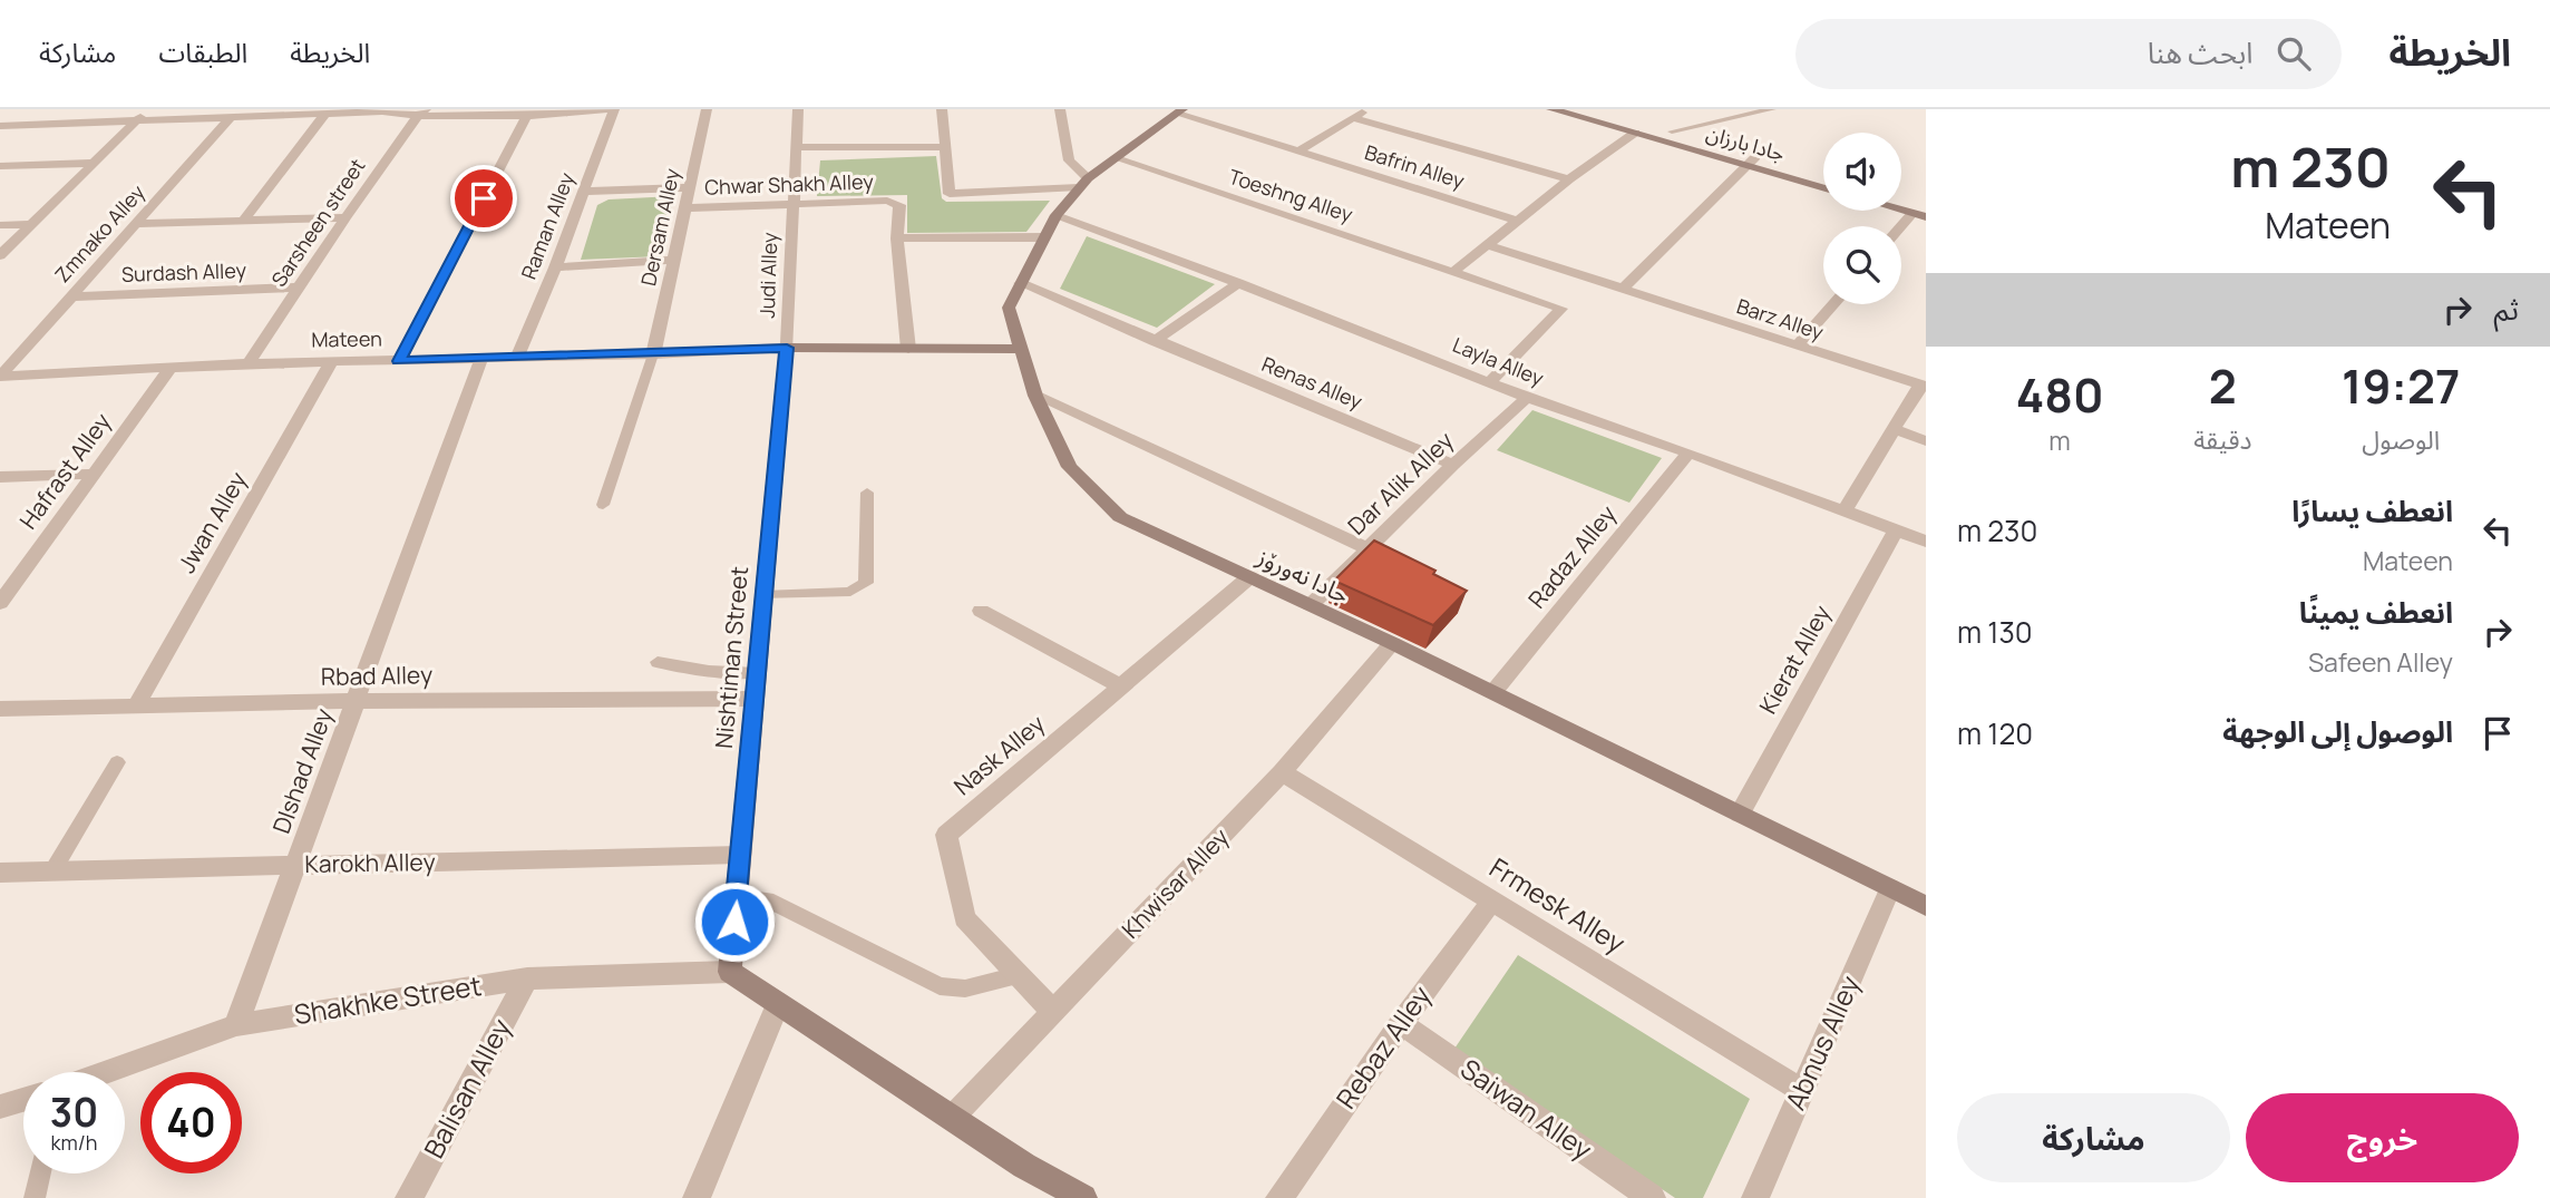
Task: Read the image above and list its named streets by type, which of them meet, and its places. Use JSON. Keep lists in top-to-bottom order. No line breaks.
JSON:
{"streets":{"street":["جادا بارزان","Bafrin Alley","Chwar Shakh Alley","Toeshng Alley","Sarsheen street","Raman Alley","Dersam Alley","Zmnako Alley","Surdash Alley","Judi Alley","Barz Alley","Mateen","Layla Alley","Renas Alley","Hafrast Alley","Dar Alik Alley","Jwan Alley","Radaz Alley","جادا نەورۆز","Nishtiman Street","Kierat Alley","Rbad Alley","Nask Alley","Dlshad Alley","Karokh Alley","Khwisar Alley","Frmesk Alley","Shakhke Street","Abnus Alley","Rebaz Alley","Balisan Alley","Saiwan Alley"]},"crossings":[["Bafrin Alley","جادا نەورۆز"],["Chwar Shakh Alley","Dersam Alley"],["Chwar Shakh Alley","Judi Alley"],["Toeshng Alley","Layla Alley"],["Toeshng Alley","جادا نەورۆز"],["Sarsheen street","Surdash Alley"],["Sarsheen street","Mateen"],["Raman Alley","Mateen"],["Dersam Alley","Mateen"],["Zmnako Alley","Surdash Alley"],["Zmnako Alley","Mateen"],["Judi Alley","Mateen"],["Judi Alley","Nishtiman Street"],["Mateen","Hafrast Alley"],["Mateen","Jwan Alley"],["Mateen","جادا نەورۆز"],["Mateen","Nishtiman Street"],["Mateen","Dlshad Alley"],["Layla Alley","Dar Alik Alley"],["Layla Alley","Radaz Alley"],["Layla Alley","جادا نەورۆز"],["Layla Alley","Kierat Alley"],["Renas Alley","Dar Alik Alley"],["Renas Alley","جادا نەورۆز"],["Dar Alik Alley","جادا نەورۆز"],["Jwan Alley","Rbad Alley"],["Radaz Alley","جادا نەورۆز"],["جادا نەورۆز","Kierat Alley"],["جادا نەورۆز","Nask Alley"],["جادا نەورۆز","Khwisar Alley"],["جادا نەورۆز","Abnus Alley"],["Nishtiman Street","Rbad Alley"],["Nishtiman Street","Karokh Alley"],["Nishtiman Street","Shakhke Street"],["Rbad Alley","Dlshad Alley"],["Nask Alley","Khwisar Alley"],["Dlshad Alley","Karokh Alley"],["Dlshad Alley","Shakhke Street"],["Khwisar Alley","Frmesk Alley"],["Frmesk Alley","Abnus Alley"],["Frmesk Alley","Rebaz Alley"],["Shakhke Street","Balisan Alley"],["Rebaz Alley","Saiwan Alley"]],"page":{"header":"الخريطة","search":"ابحث هنا","nav":["الخريطة","الطبقات","مشاركة"],"turn":["230 m","Mateen"],"then":"ثم","eta":["19:27","الوصول","2","دقيقة","480","m"],"list":[{"name":"انعطف يسارًا","note":"Mateen","value":"230 m"},{"name":"انعطف يمينًا","note":"Safeen Alley","value":"130 m"},{"name":"الوصول إلى الوجهة","value":"120 m"}],"speed":"30 km/h","limit":"40","buttons":["خروج","مشاركة"]}}
